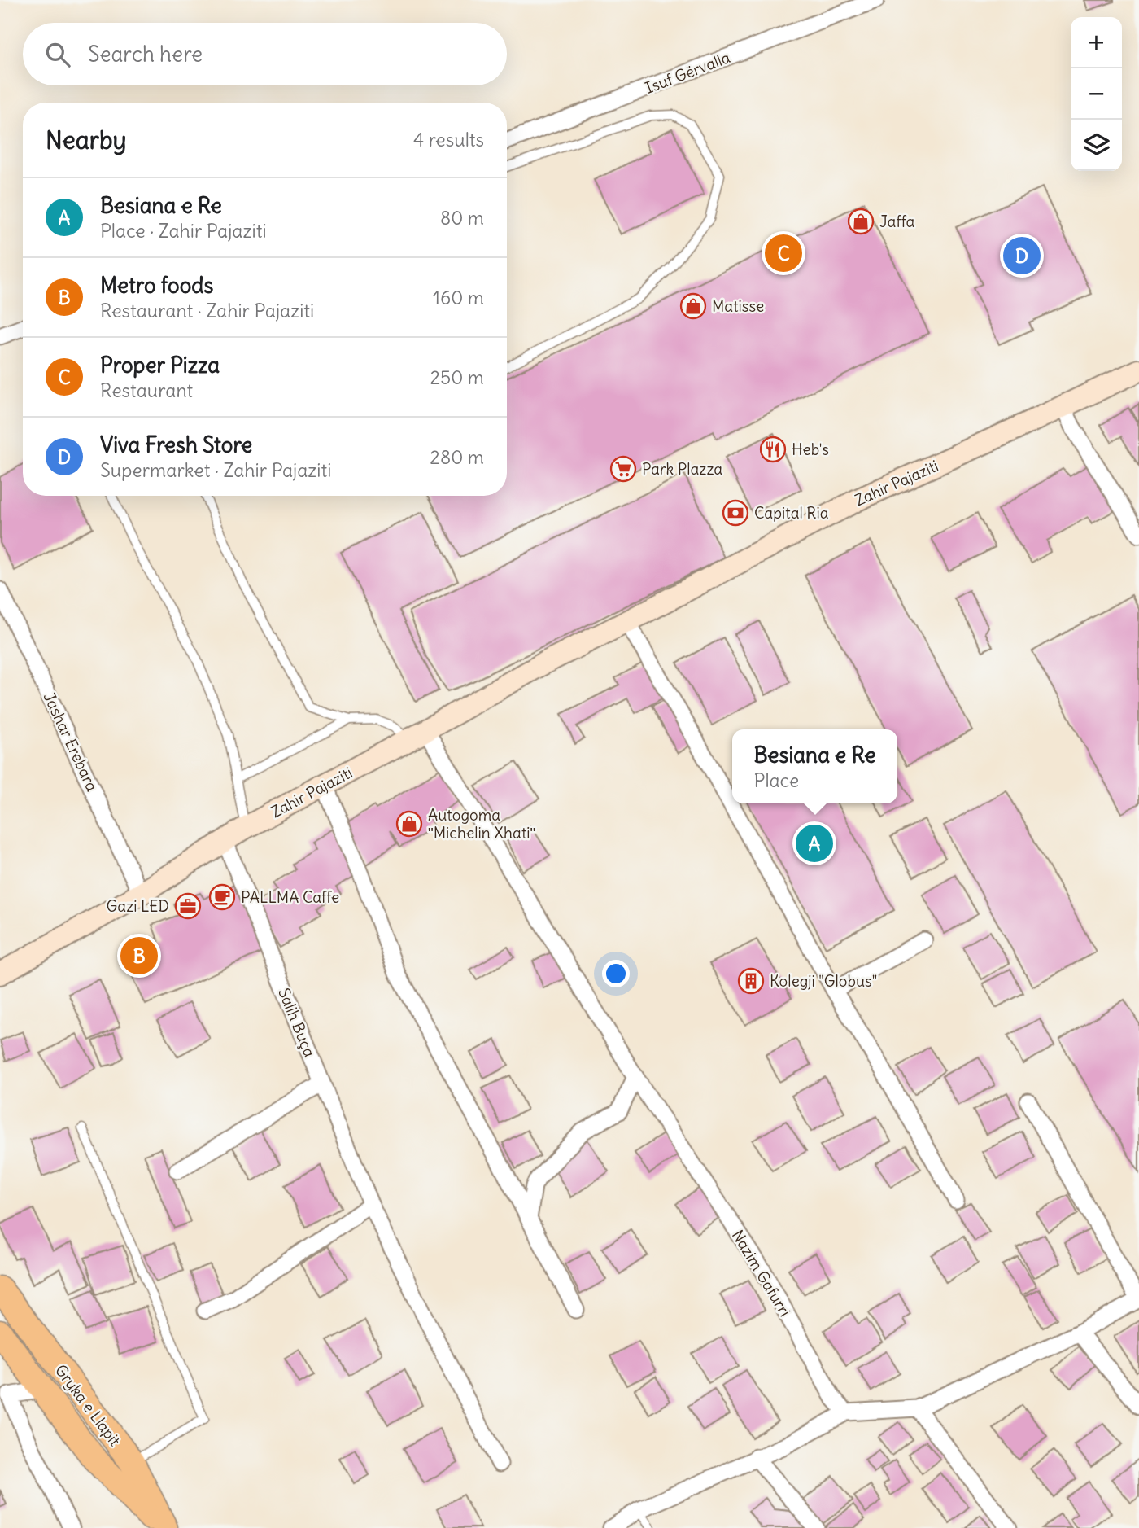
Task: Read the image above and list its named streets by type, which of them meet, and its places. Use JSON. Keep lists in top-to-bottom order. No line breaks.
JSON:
{"streets":{"main road":["Zahir Pajaziti","Gryka e Llapit"],"street":["Isuf Gërvalla","Jashar Erebara","Salih Buça","Nazim Gafurri"]},"crossings":[["Zahir Pajaziti","Jashar Erebara"],["Zahir Pajaziti","Salih Buça"],["Zahir Pajaziti","Nazim Gafurri"]],"places":{"shop":["Jaffa","Matisse","Autogoma ʺMichelin Xhatiʺ"],"restaurant":["Heb's"],"supermarket":["Park Plazza"],"bank":["Capital Ria"],"cafe":["PALLMA Caffe"],"office":["Gazi LED"],"building":["Kolegji \"Globus\""]},"page":{"map_buttons":["+","−"],"search":"Search here","heading":["Nearby","4 results"],"list":[{"mark":"A","name":"Besiana e Re","note":"Place · Zahir Pajaziti","value":"80 m"},{"mark":"B","name":"Metro foods","note":"Restaurant · Zahir Pajaziti","value":"160 m"},{"mark":"C","name":"Proper Pizza","note":"Restaurant","value":"250 m"},{"mark":"D","name":"Viva Fresh Store","note":"Supermarket · Zahir Pajaziti","value":"280 m"}],"pins":["C","D","A","B"],"popup":["Besiana e Re","Place"]}}
